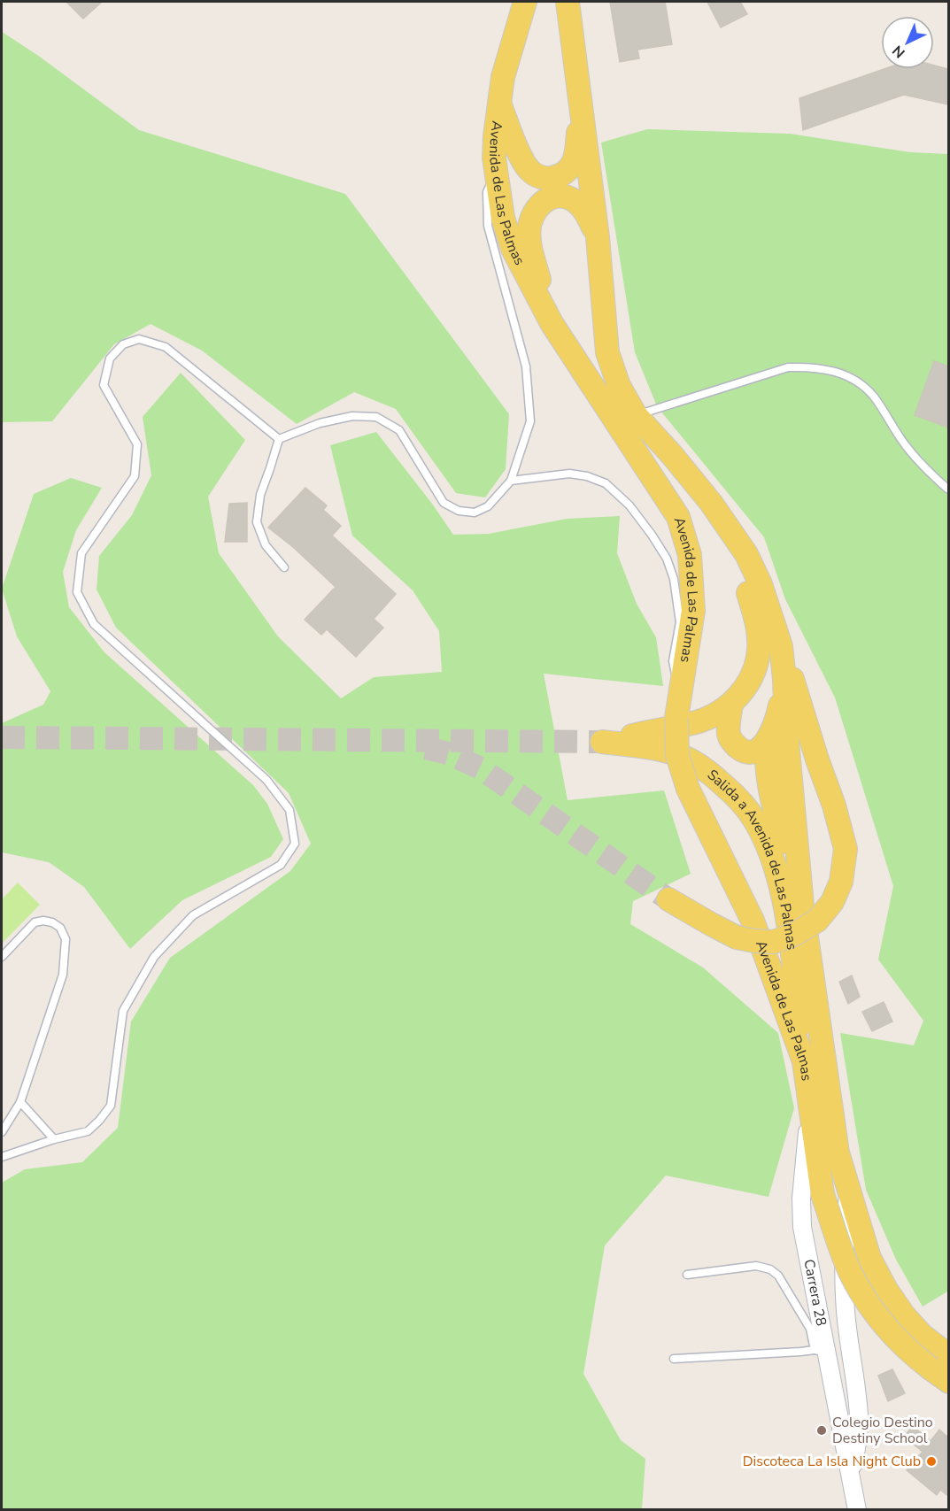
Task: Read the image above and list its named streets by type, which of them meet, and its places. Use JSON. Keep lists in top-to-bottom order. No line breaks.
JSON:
{"streets":{"main road":["Avenida de Las Palmas","Salida a Avenida de Las Palmas"],"street":["Carrera 28"]},"crossings":[["Avenida de Las Palmas","Salida a Avenida de Las Palmas"],["Avenida de Las Palmas","Carrera 28"]],"places":["Colegio Destino Destiny School","Discoteca La Isla Night Club"],"north":"bottom left"}
